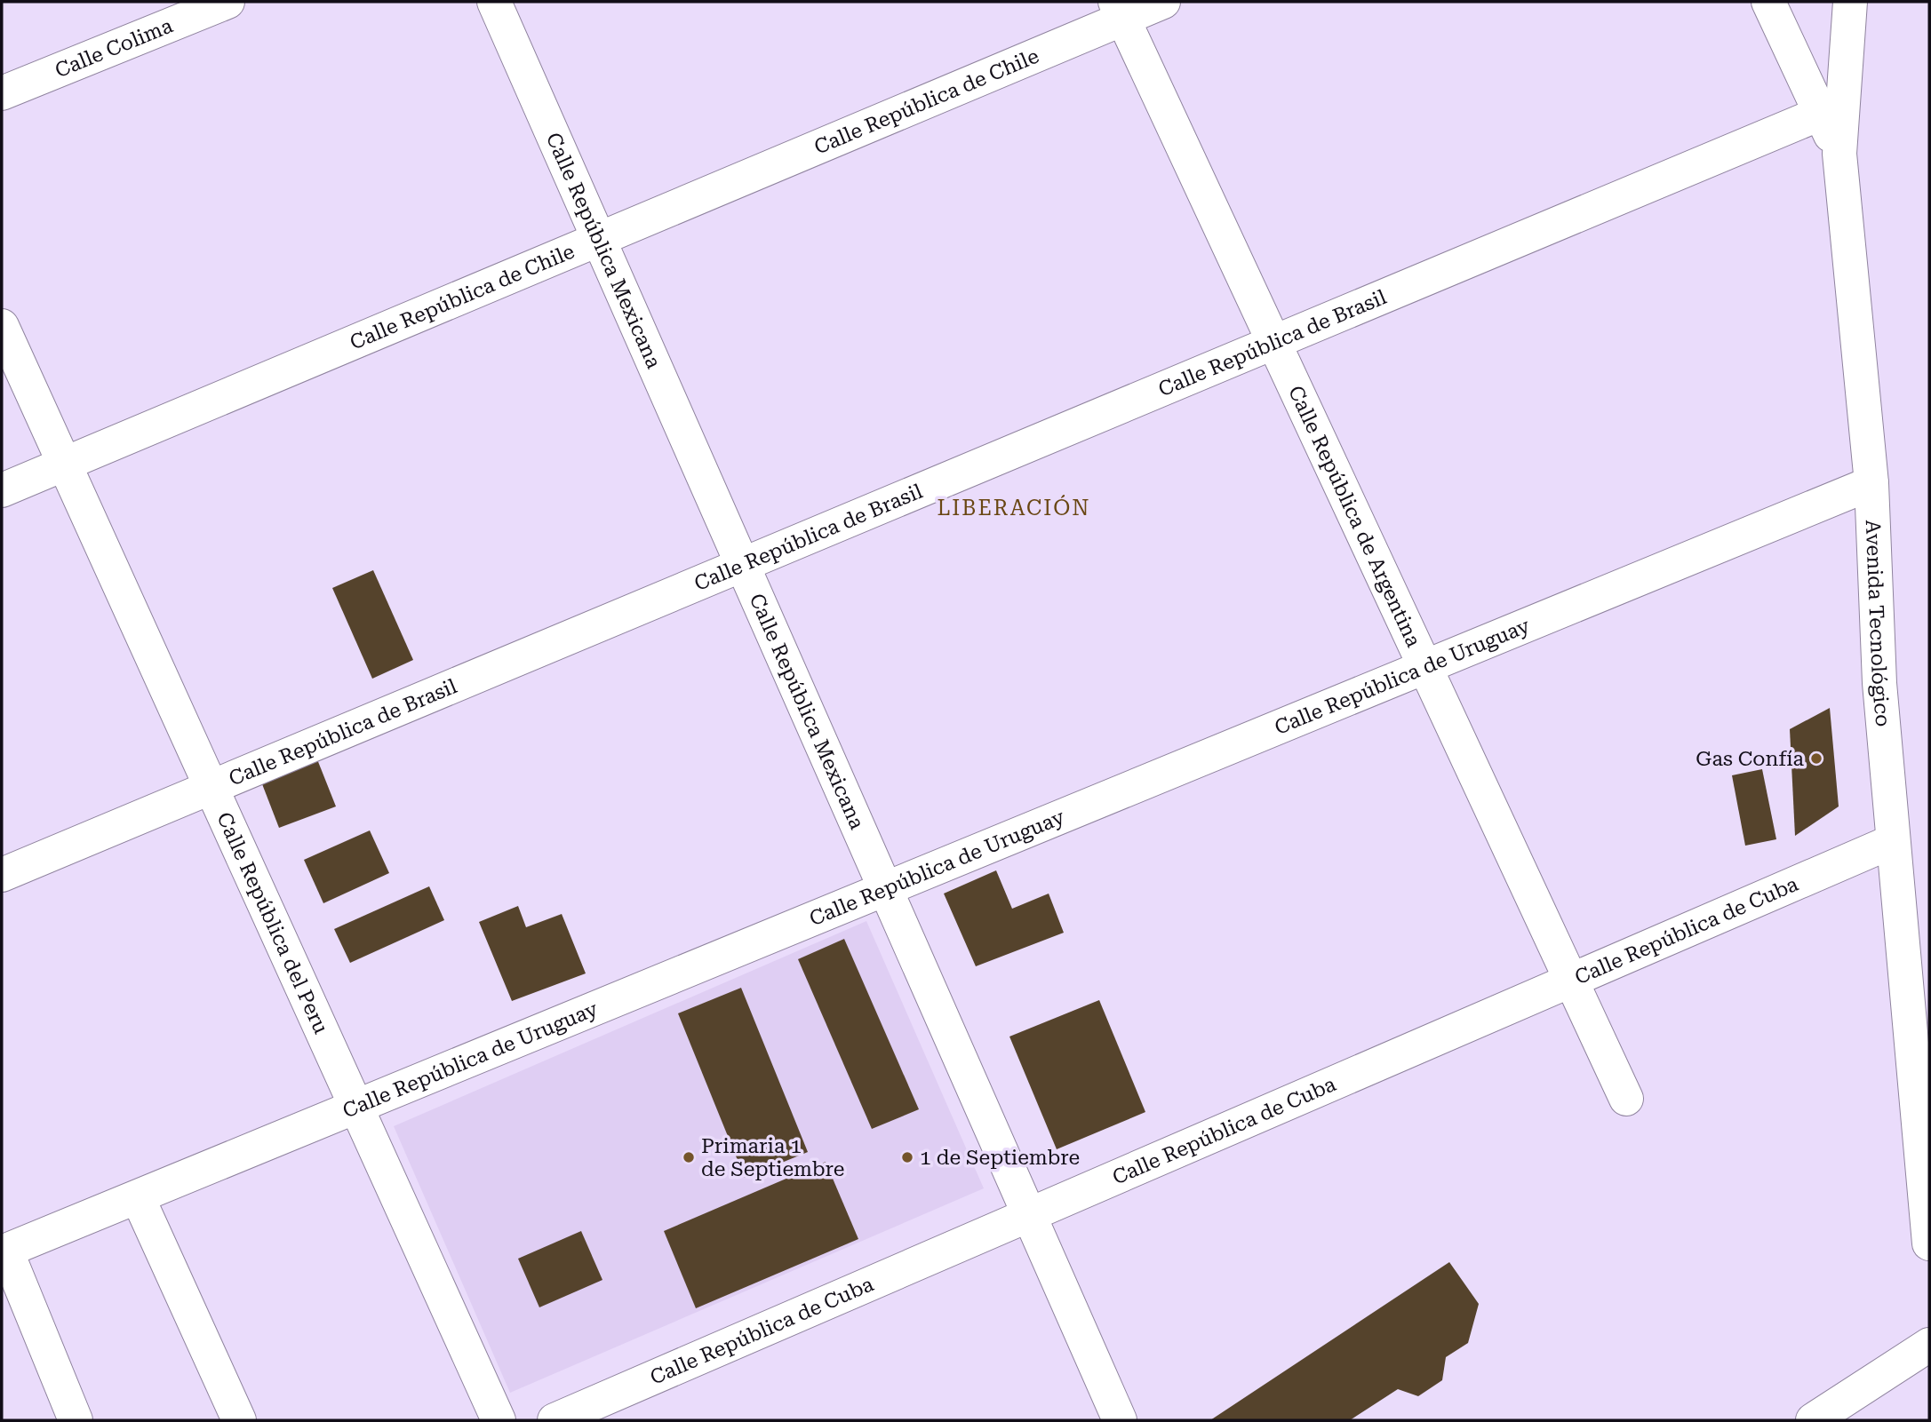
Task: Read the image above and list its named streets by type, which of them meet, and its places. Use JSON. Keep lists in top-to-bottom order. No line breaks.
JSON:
{"streets":{"street":["Calle Colima","Calle República de Chile","Calle República Mexicana","Calle República de Brasil","Calle República de Argentina","Avenida Tecnológico","Calle República de Uruguay","Calle República del Peru","Calle República de Cuba"]},"crossings":[["Calle República de Chile","Calle República Mexicana"],["Calle República de Chile","Calle República de Argentina"],["Calle República de Chile","Calle República del Peru"],["Calle República Mexicana","Calle República de Brasil"],["Calle República Mexicana","Calle República de Uruguay"],["Calle República Mexicana","Calle República de Cuba"],["Calle República de Brasil","Calle República de Argentina"],["Calle República de Brasil","Calle República del Peru"],["Calle República de Argentina","Calle República de Uruguay"],["Calle República de Argentina","Calle República de Cuba"],["Avenida Tecnológico","Calle República de Uruguay"],["Avenida Tecnológico","Calle República de Cuba"],["Calle República de Uruguay","Calle República del Peru"]],"districts":["LIBERACIÓN"],"places":["Gas Confía","Primaria 1 de Septiembre","1 de Septiembre"]}
